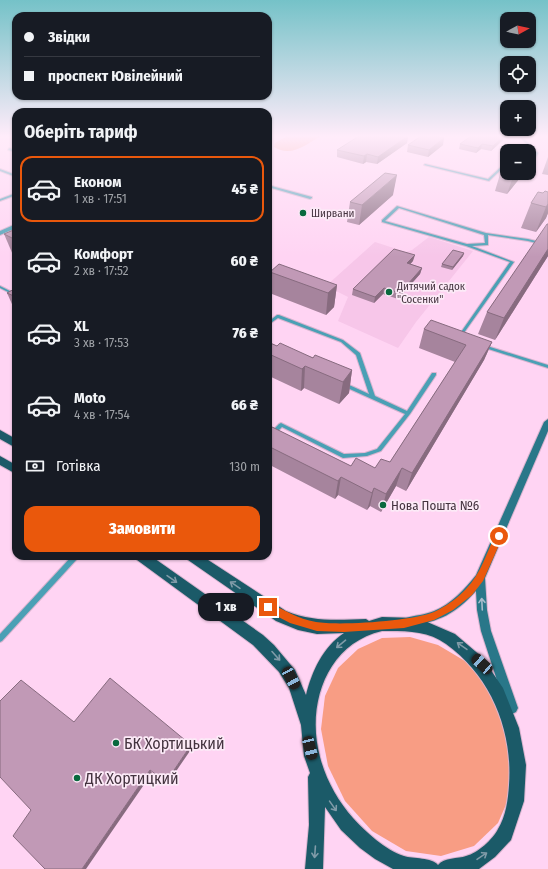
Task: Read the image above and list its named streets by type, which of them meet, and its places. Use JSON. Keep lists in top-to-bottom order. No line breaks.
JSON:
{"places":["Ширвани","Дитячий садок \"Сосенки\"","Нова Пошта №6","БК Хортицький","ДК Хортицкий"],"north":"right","page":{"map_buttons":["+","−"],"banner":["Звідки","проспект Ювілейний"],"heading":"Оберіть тариф","list":[{"name":"Економ","note":"1 хв · 17:51","value":"45 ₴"},{"name":"Комфорт","note":"2 хв · 17:52","value":"60 ₴"},{"name":"XL","note":"3 хв · 17:53","value":"76 ₴"},{"name":"Moto","note":"4 хв · 17:54","value":"66 ₴"}],"pay":["Готівка","130 m"],"buttons":"Замовити","bubble":"1 хв"}}
